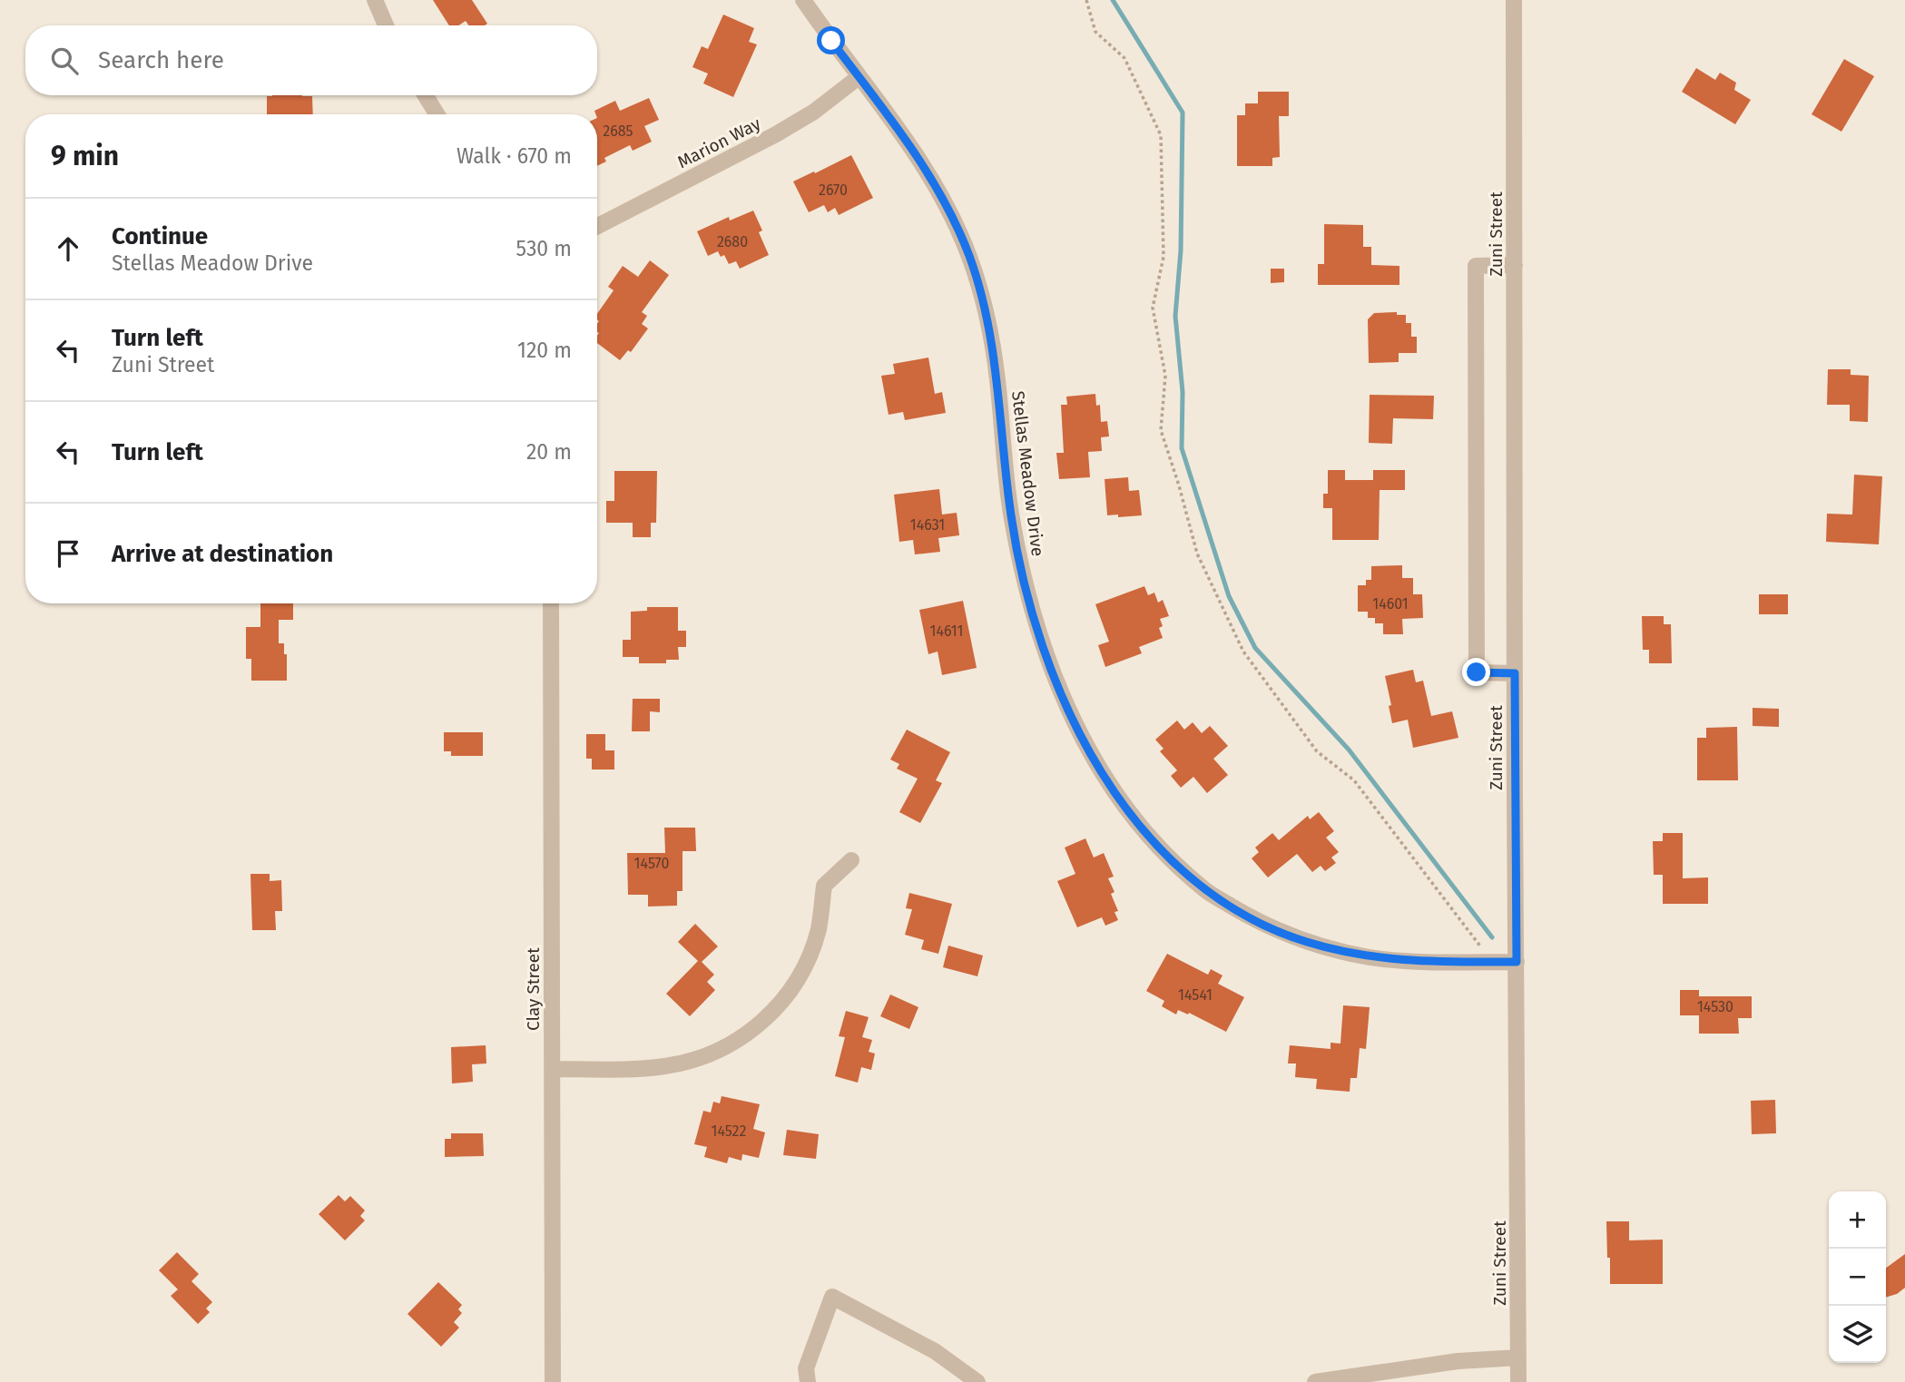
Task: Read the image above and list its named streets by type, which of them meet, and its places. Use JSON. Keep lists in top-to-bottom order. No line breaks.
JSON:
{"streets":{"street":["Marion Way","Zuni Street","Stellas Meadow Drive","Clay Street"]},"crossings":[["Marion Way","Stellas Meadow Drive"],["Zuni Street","Stellas Meadow Drive"]],"house_numbers":["2685","2670","2680","14631","14601","14611","14570","14541","14530","14522"],"page":{"search":"Search here","heading":["9 min","Walk · 670 m"],"list":[["Continue","Stellas Meadow Drive","530 m"],["Turn left","Zuni Street","120 m"],["Turn left","20 m"],"Arrive at destination"],"map_buttons":["+","−"]}}
